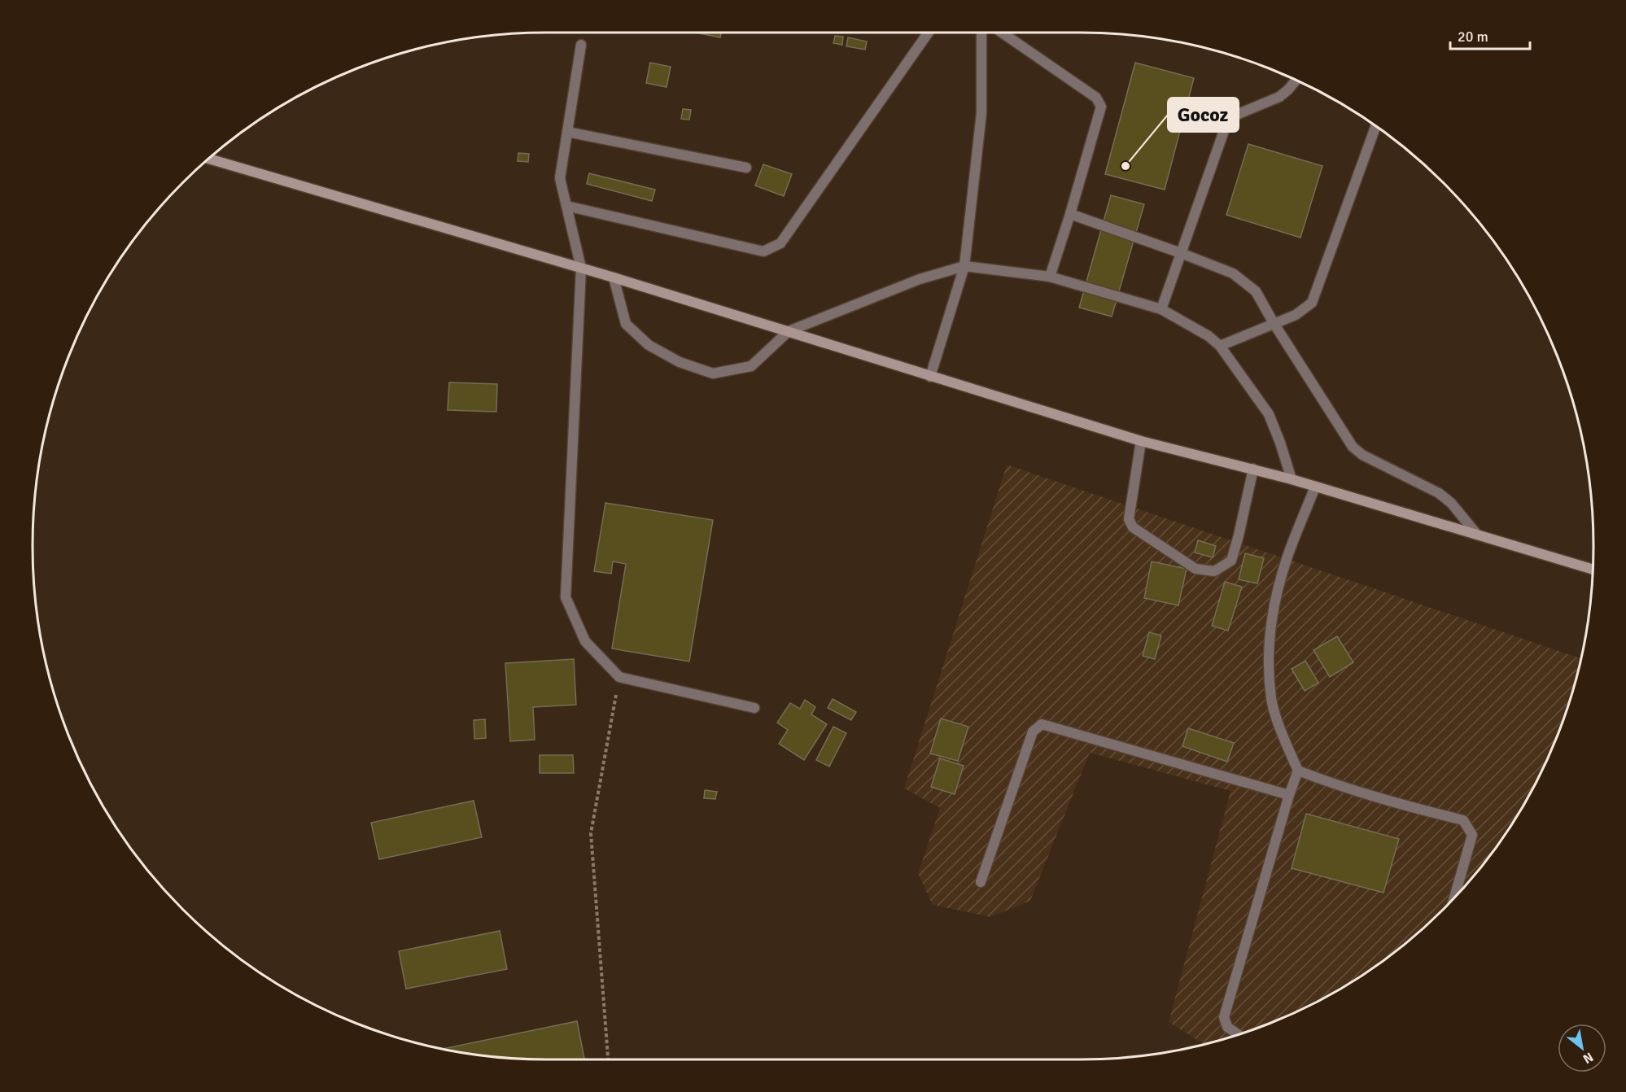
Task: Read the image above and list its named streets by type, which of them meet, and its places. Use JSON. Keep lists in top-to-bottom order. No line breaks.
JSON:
{"places":["Gocoz"],"scale_bar":"20 m","north":"bottom right"}
